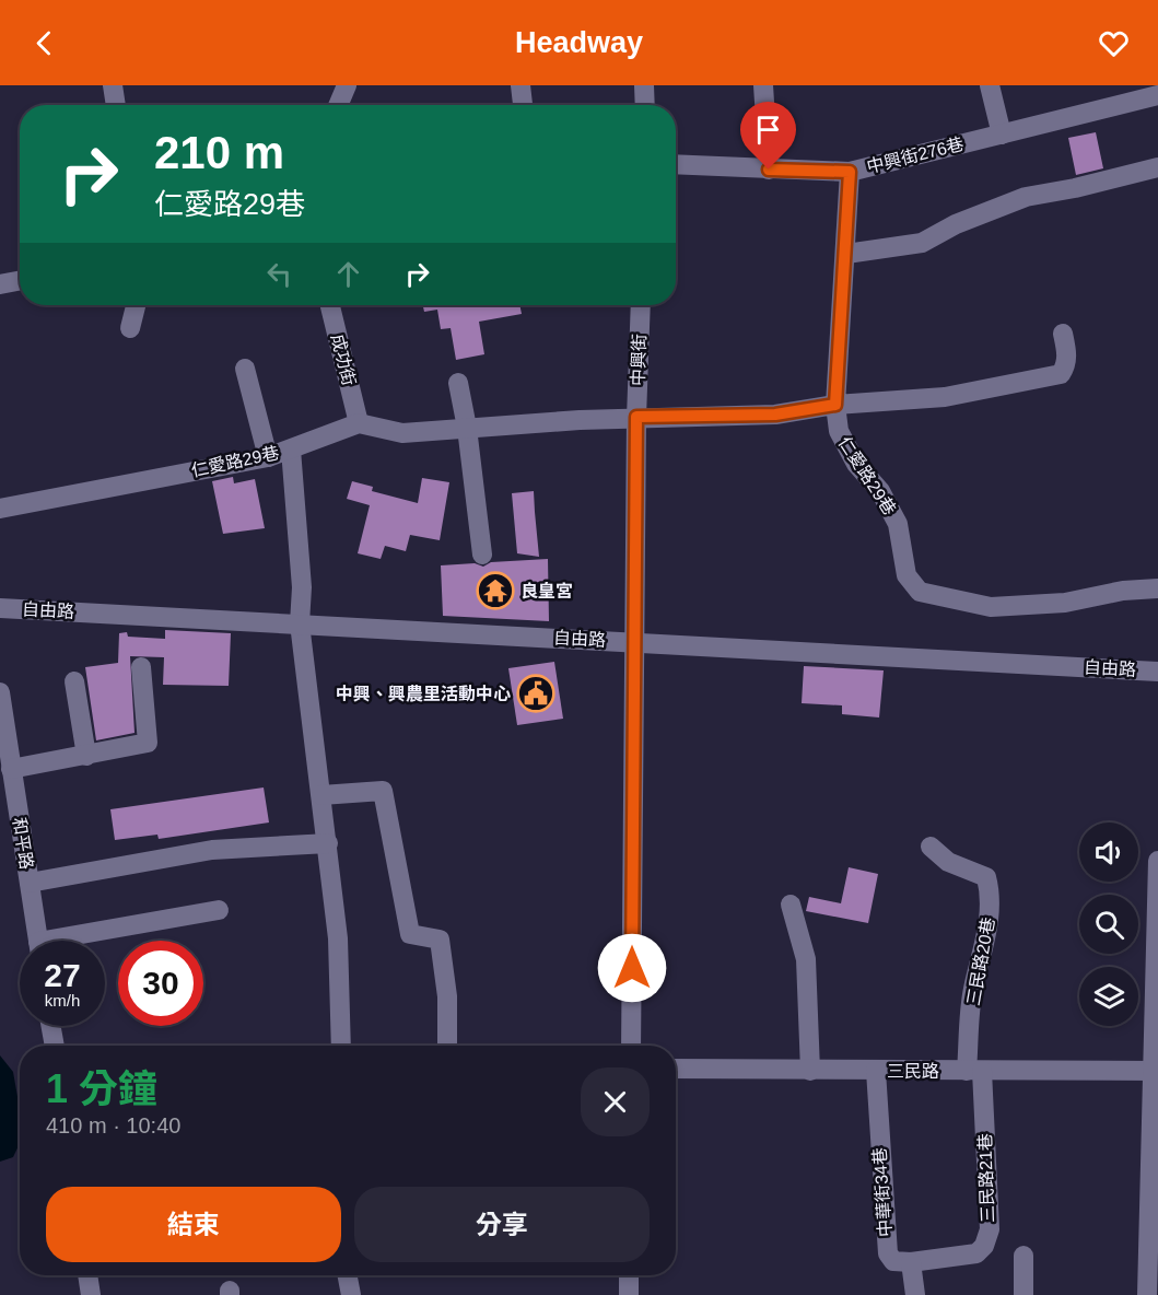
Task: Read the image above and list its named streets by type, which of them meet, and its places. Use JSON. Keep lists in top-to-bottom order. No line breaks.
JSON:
{"streets":{"street":["中興街276巷","成功街","中興街","仁愛路29巷","自由路","和平路","三民路20巷","三民路","三民路21巷","中華街34巷"]},"crossings":[["中興街276巷","仁愛路29巷"],["成功街","仁愛路29巷"],["中興街","自由路"],["三民路20巷","三民路"],["三民路20巷","三民路21巷"],["三民路","三民路21巷"],["三民路","中華街34巷"],["三民路21巷","中華街34巷"]],"places":{"temple":["良皇宮"],"public building":["中興、興農里活動中心"]},"page":{"header":"Headway","turn":["210 m","仁愛路29巷"],"speed":"27 km/h","limit":"30","heading":["1 分鐘","410 m · 10:40"],"buttons":["結束","分享"]}}
